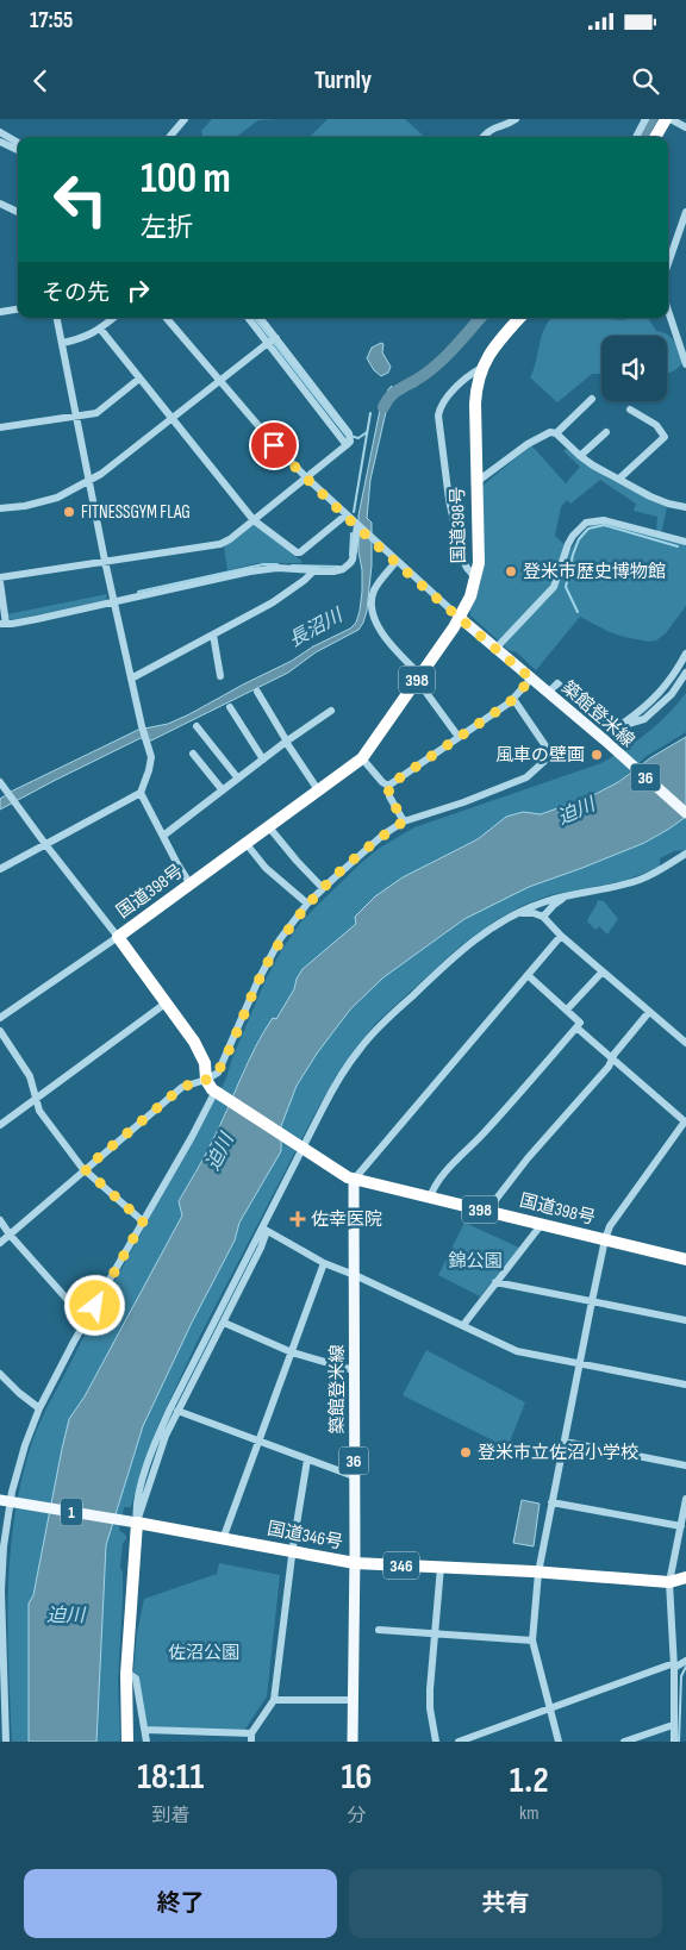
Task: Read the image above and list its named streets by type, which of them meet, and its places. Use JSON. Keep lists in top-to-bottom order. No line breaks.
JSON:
{"streets":{"highway":["国道398号","398","国道346号","346"],"main road":["築館登米線","36","1"]},"crossings":[["国道398号","築館登米線"],["築館登米線","国道346号"],["1","国道346号"]],"water":["長沼川","迫川"],"parks":["錦公園","佐沼公園"],"places":{"other":["FITNESSGYM FLAG","登米市歴史博物館","風車の壁画","登米市立佐沼小学校"],"health":["佐幸医院"]},"page":{"status":"17:55","header":"Turnly","turn":["100 m","左折"],"then":"その先","eta":["18:11","到着","16","分","1.2","km"],"buttons":["終了","共有"]}}
